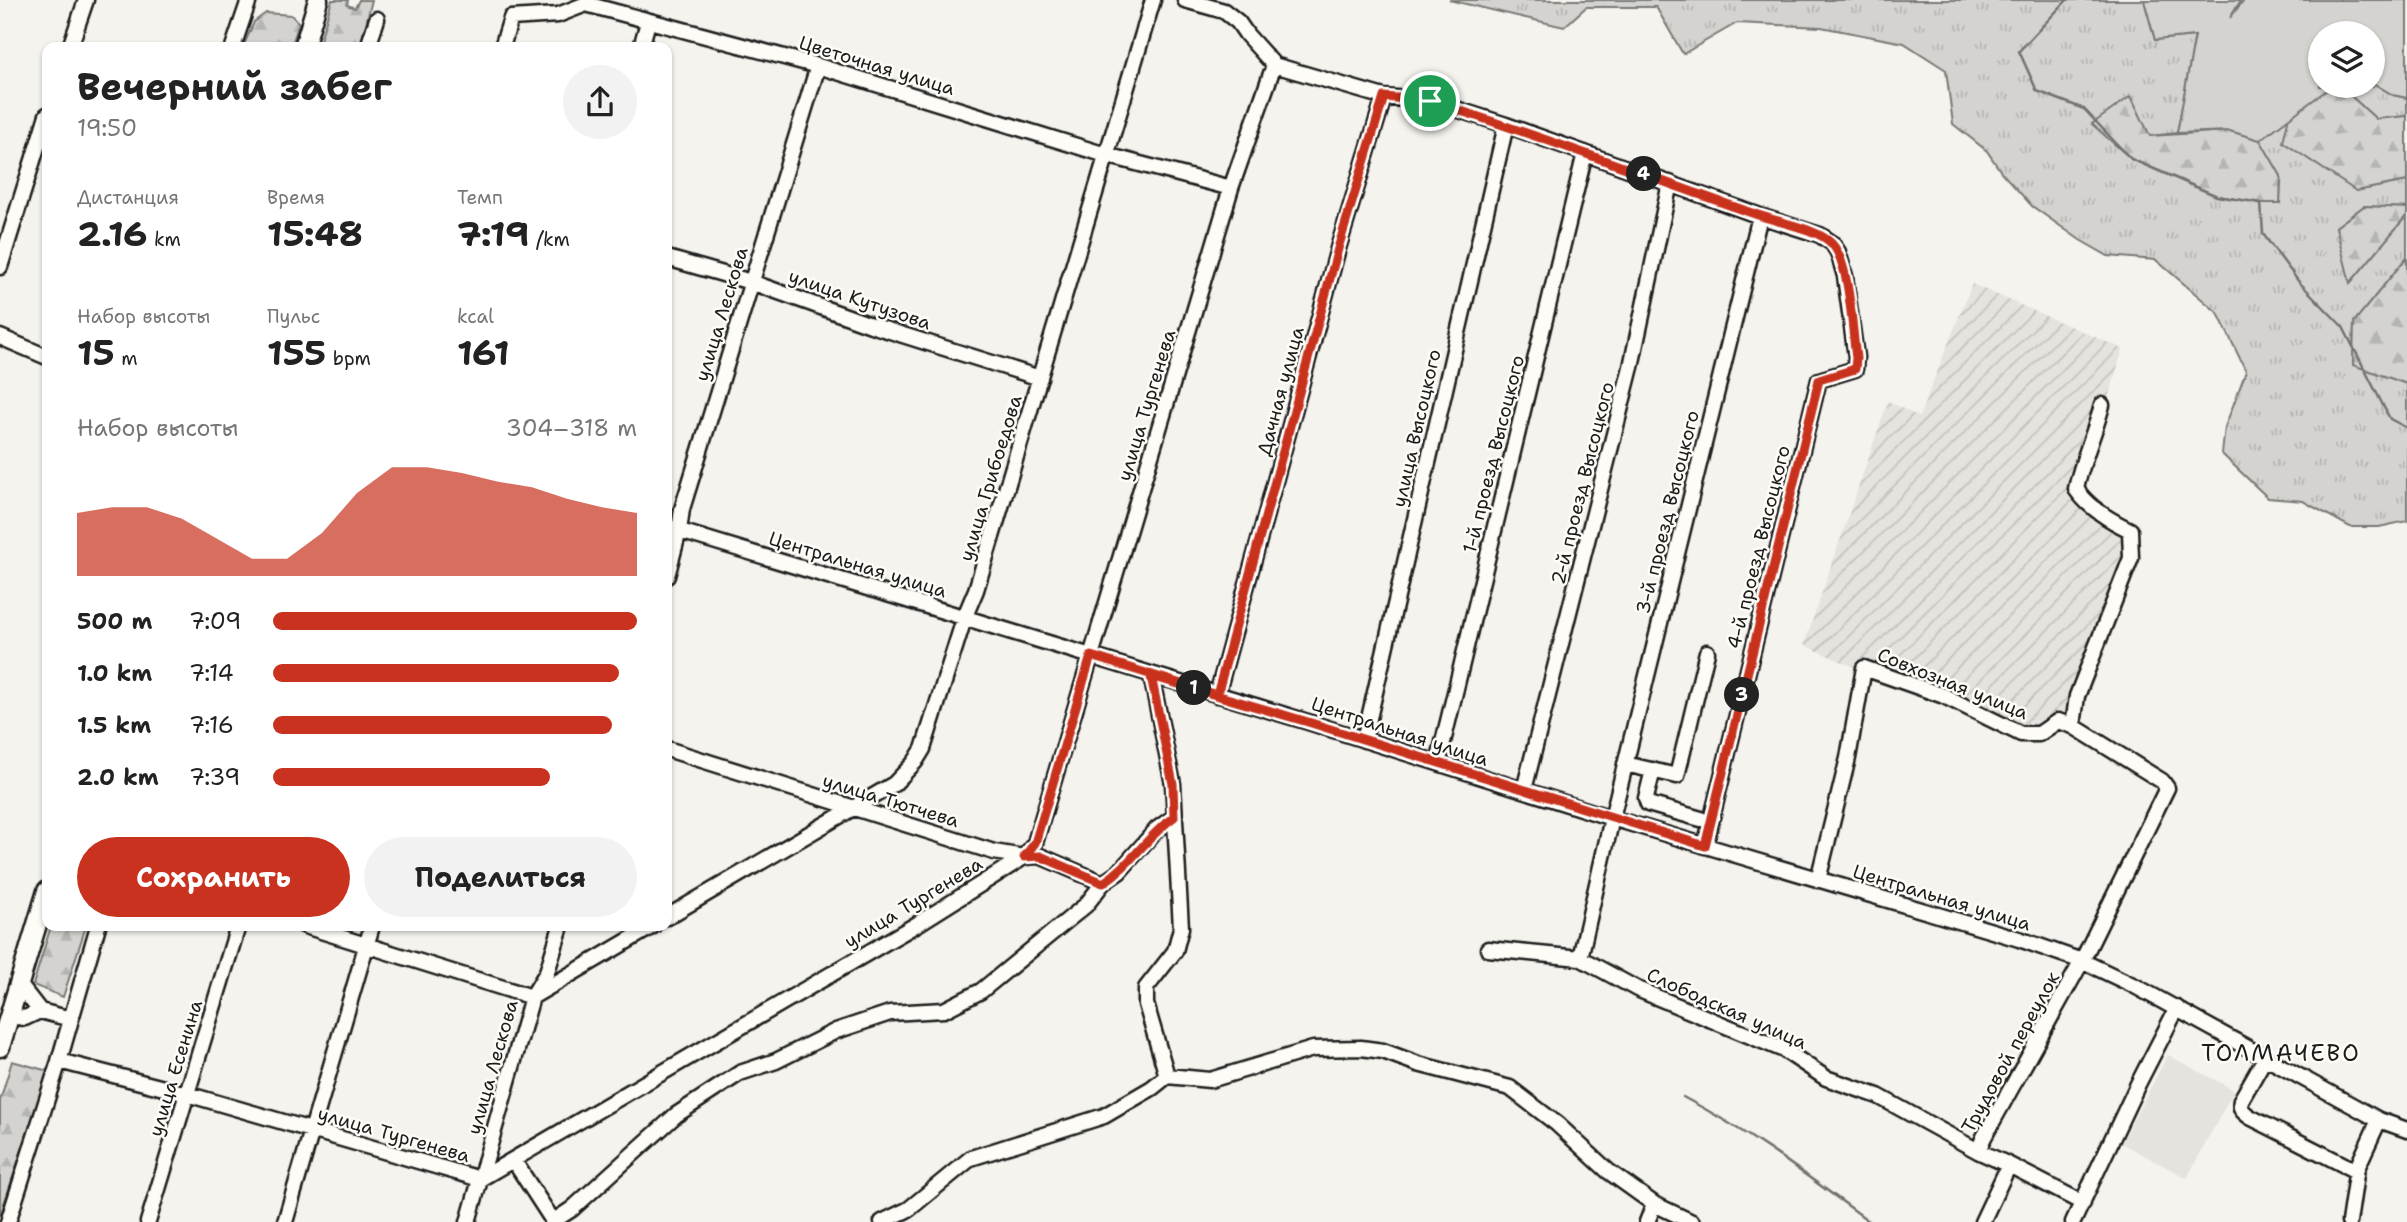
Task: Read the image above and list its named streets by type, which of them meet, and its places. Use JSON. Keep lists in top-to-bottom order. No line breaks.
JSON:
{"streets":{"street":["Цветочная улица","улица Кутузова","улица Лескова","Дачная улица","улица Тургенева","улица Высоцкого","1-й проезд Высоцкого","улица Грибоедова","2-й проезд Высоцкого","3-й проезд Высоцкого","4-й проезд Высоцкого","Центральная улица","Совхозная улица","улица Тютчева","Слободская улица","Трудовой переулок","улица Есенина"]},"crossings":[["Цветочная улица","улица Лескова"],["Цветочная улица","улица Тургенева"],["Цветочная улица","улица Грибоедова"],["улица Кутузова","улица Лескова"],["улица Кутузова","улица Грибоедова"],["улица Лескова","улица Тургенева"],["улица Лескова","Центральная улица"],["Дачная улица","Центральная улица"],["улица Тургенева","Центральная улица"],["улица Тургенева","улица Тютчева"],["улица Тургенева","улица Есенина"],["улица Высоцкого","Центральная улица"],["1-й проезд Высоцкого","Центральная улица"],["улица Грибоедова","Центральная улица"],["улица Грибоедова","улица Тютчева"],["2-й проезд Высоцкого","Центральная улица"],["3-й проезд Высоцкого","4-й проезд Высоцкого"],["3-й проезд Высоцкого","Центральная улица"],["3-й проезд Высоцкого","Слободская улица"],["4-й проезд Высоцкого","Центральная улица"],["Центральная улица","Совхозная улица"],["Центральная улица","Трудовой переулок"],["Слободская улица","Трудовой переулок"]],"districts":["ТОЛМАЧЕВО"],"page":{"heading":["Вечерний забег","19:50"],"pins":["4","1","3"],"stats":[["Дистанция","2.16 km"],["Время","15:48"],["Темп","7:19 /km"],["Набор высоты","15 m"],["Пульс","155 bpm"],["kcal","161"]],"chart":["Набор высоты","304–318 m"],"list":[{"name":"500 m","note":"7:09"},{"name":"1.0 km","note":"7:14"},{"name":"1.5 km","note":"7:16"},{"name":"2.0 km","note":"7:39"}],"buttons":["Сохранить","Поделиться"]}}
